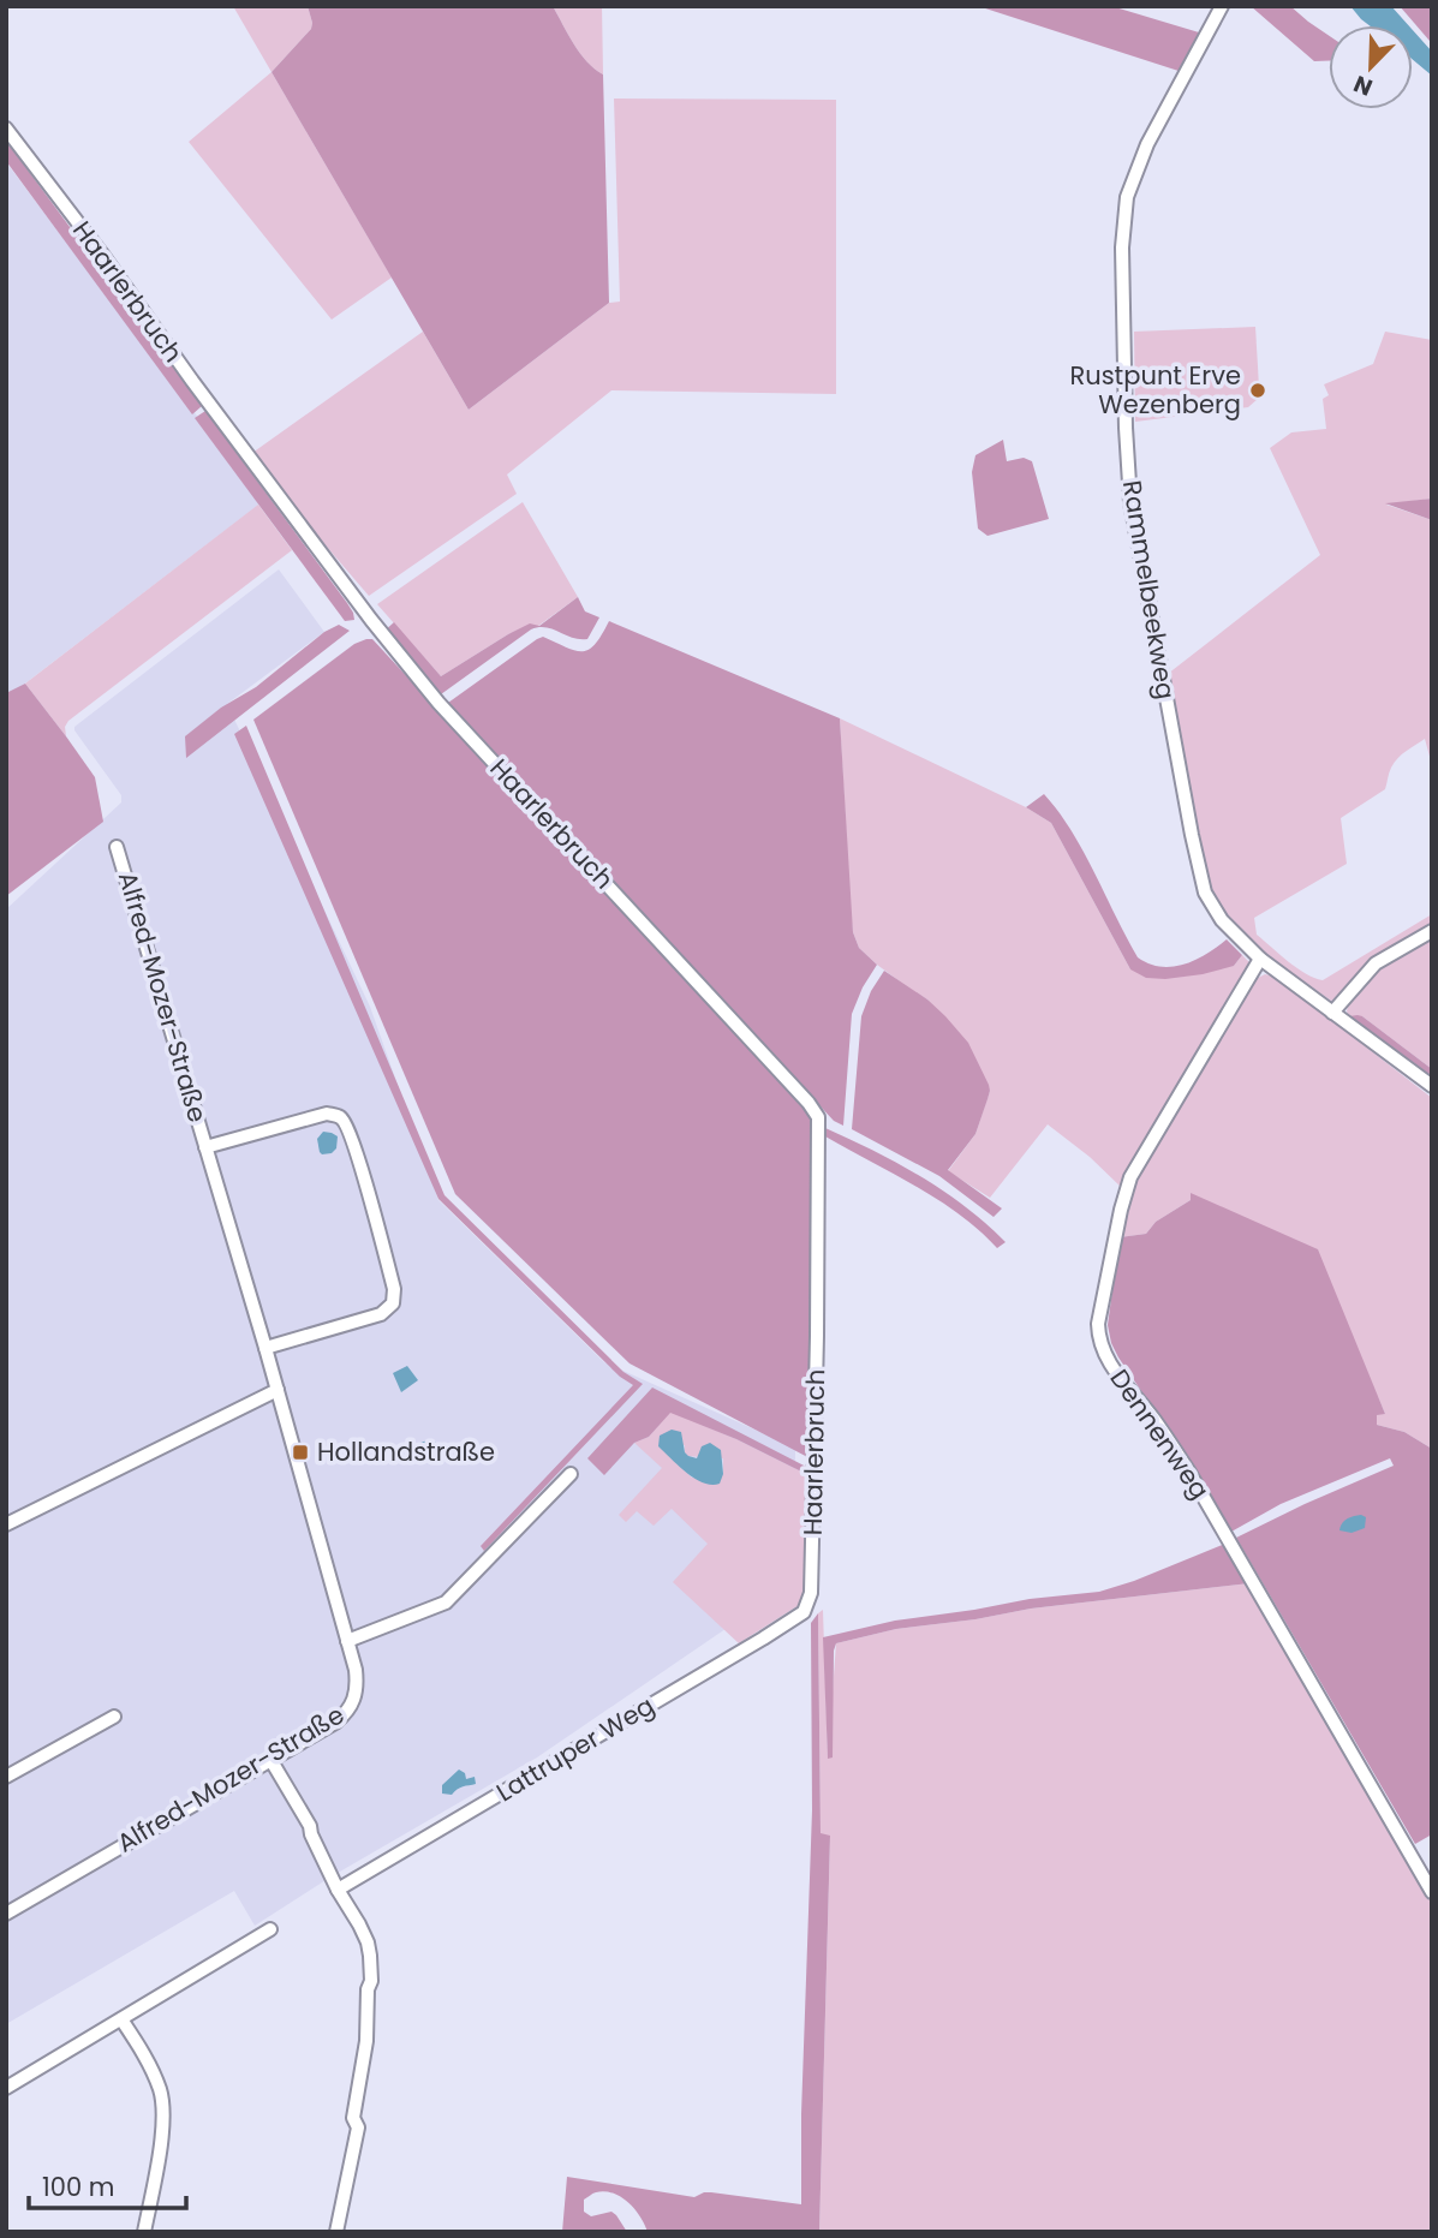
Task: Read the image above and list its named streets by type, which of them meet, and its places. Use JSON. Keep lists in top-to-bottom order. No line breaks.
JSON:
{"streets":{"street":["Haarlerbruch","Rammelbeekweg","Alfred-Mozer-Straße","Dennenweg","Lattruper Weg"]},"crossings":[["Haarlerbruch","Lattruper Weg"],["Rammelbeekweg","Dennenweg"]],"places":{"other":["Rustpunt Erve Wezenberg"],"transit":["Hollandstraße"]},"scale_bar":"100 m","north":"bottom left"}
